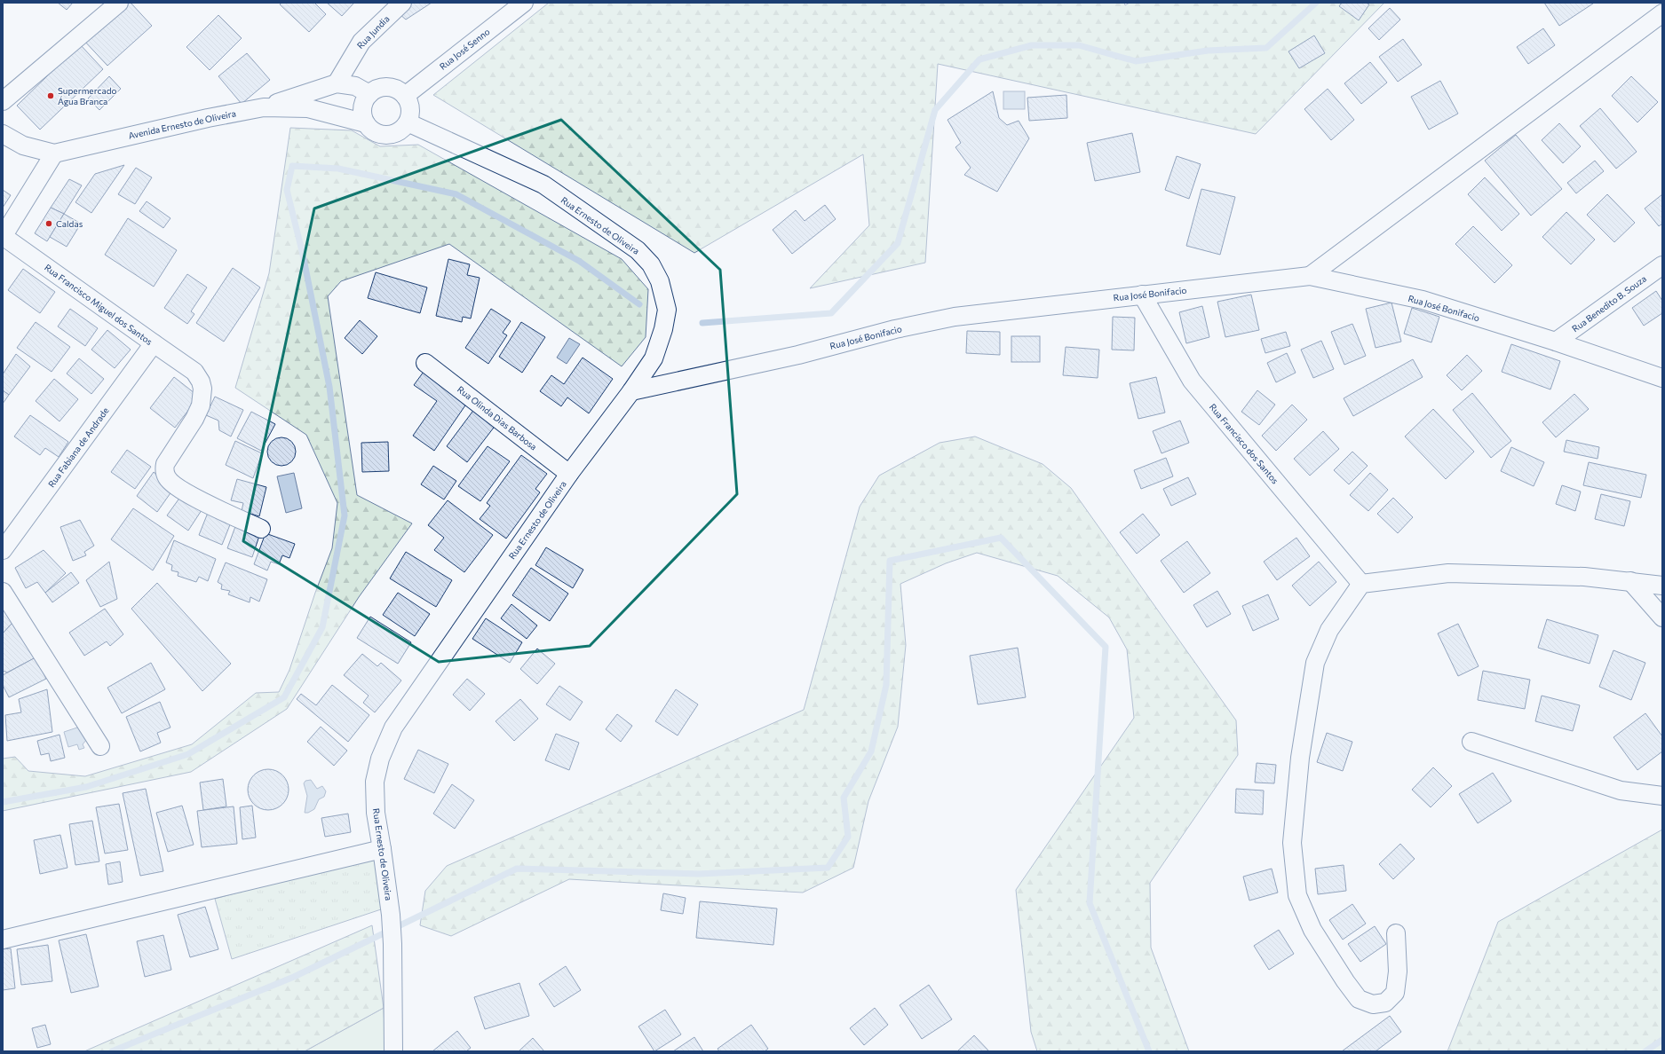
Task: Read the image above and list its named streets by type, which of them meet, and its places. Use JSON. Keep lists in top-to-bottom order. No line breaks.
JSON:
{"streets":{"street":["Rua Jundia","Rua José Senno","Avenida Ernesto de Oliveira","Rua Ernesto de Oliveira","Rua José Bonifacio","Rua Benedito B. Souza","Rua Francisco Miguel dos Santos","Rua Olinda Dias Barbosa","Rua Francisco dos Santos","Rua Fabiana de Andrade"]},"crossings":[["Rua José Senno","Avenida Ernesto de Oliveira"],["Rua José Senno","Rua Ernesto de Oliveira"],["Avenida Ernesto de Oliveira","Rua Ernesto de Oliveira"],["Rua Ernesto de Oliveira","Rua José Bonifacio"],["Rua Ernesto de Oliveira","Rua Olinda Dias Barbosa"],["Rua José Bonifacio","Rua Benedito B. Souza"],["Rua José Bonifacio","Rua Francisco dos Santos"],["Rua Francisco Miguel dos Santos","Rua Fabiana de Andrade"]],"places":["Supermercado Água Branca","Caldas"]}
